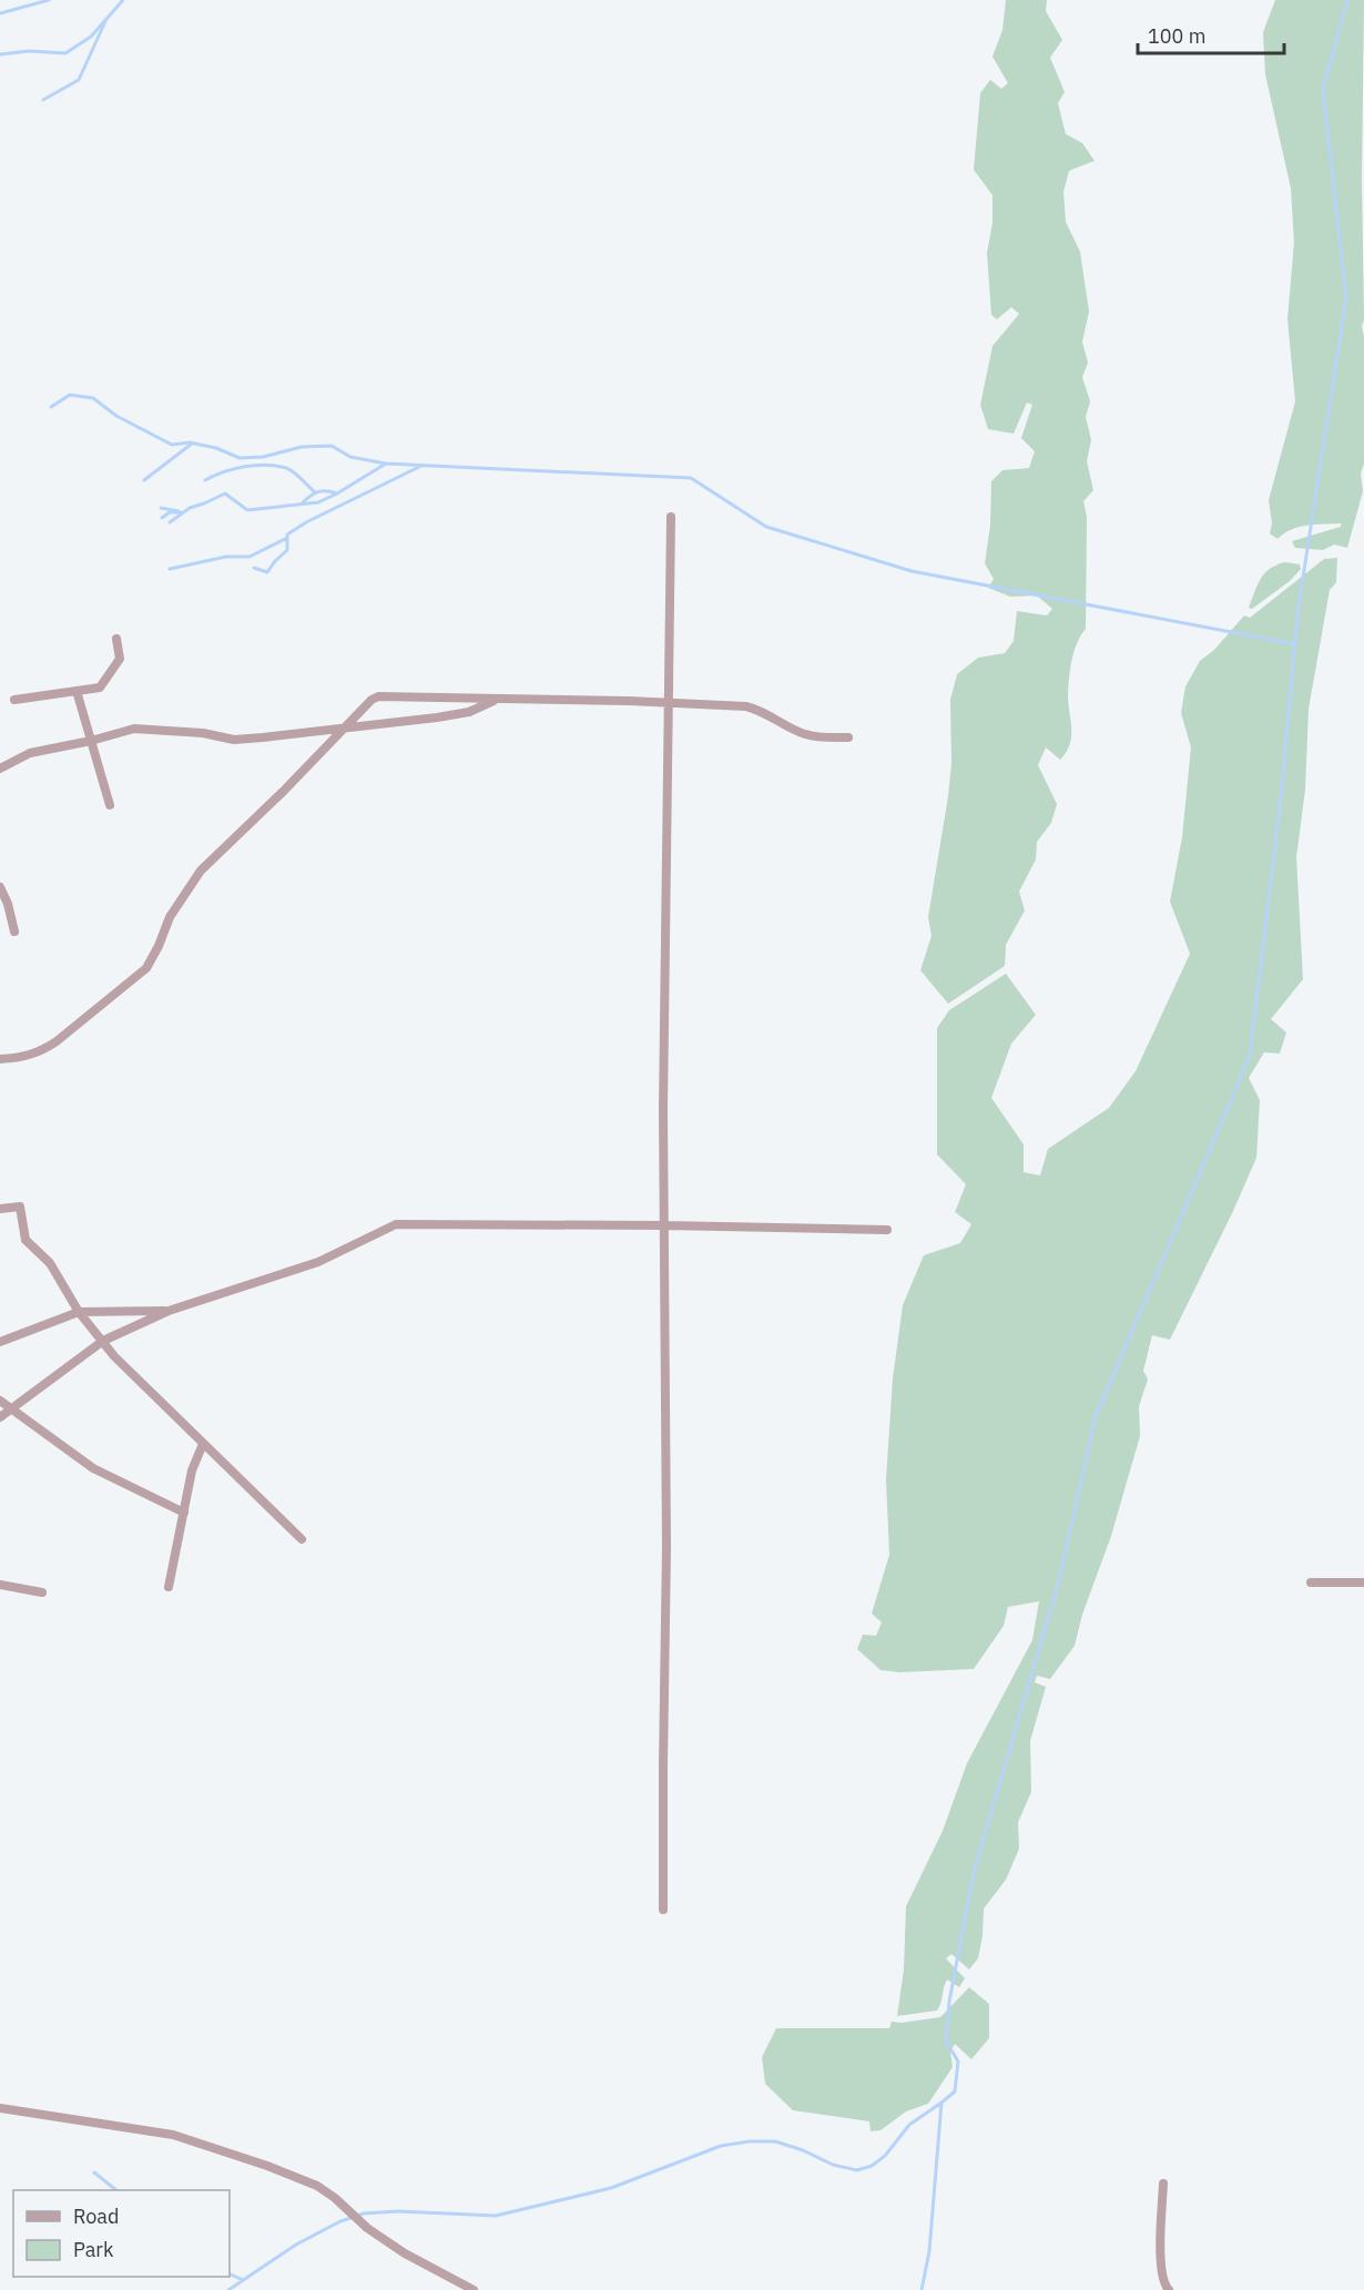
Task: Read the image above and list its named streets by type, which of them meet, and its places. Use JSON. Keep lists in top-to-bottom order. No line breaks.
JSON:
{"legend":["Road","Park"],"scale_bar":"100 m"}
